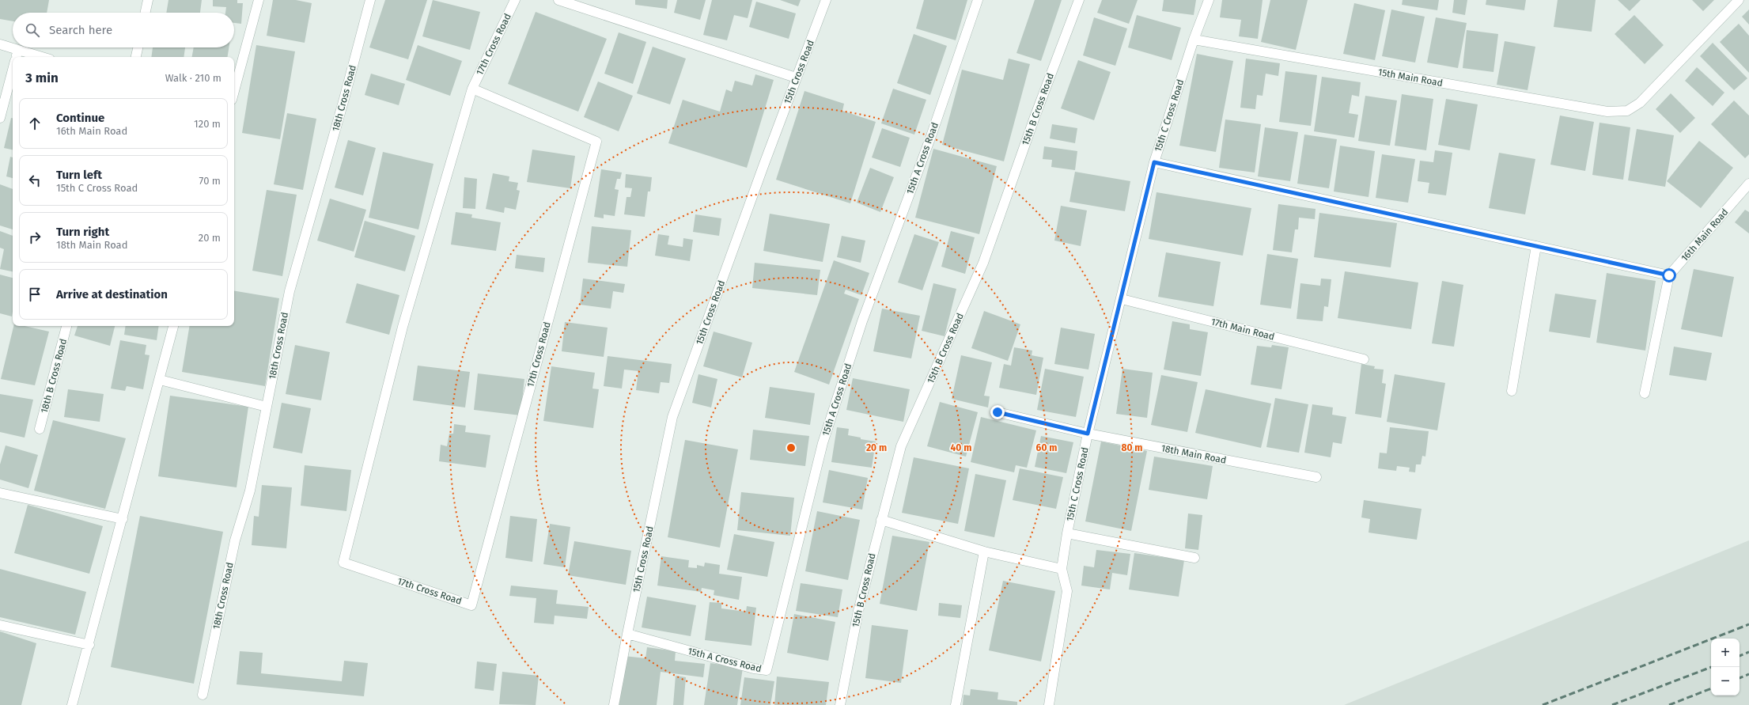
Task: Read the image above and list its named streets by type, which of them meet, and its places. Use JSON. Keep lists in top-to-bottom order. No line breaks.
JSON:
{"streets":{"street":["17th Cross Road","15th Cross Road","15th Main Road","18th Cross Road","15th B Cross Road","15th C Cross Road","15th A Cross Road","16th Main Road","17th Main Road","18th B Cross Road","18th Main Road"]},"crossings":[["15th Cross Road","15th A Cross Road"],["15th Main Road","15th C Cross Road"],["15th C Cross Road","17th Main Road"],["15th C Cross Road","18th Main Road"]],"page":{"search":"Search here","heading":["3 min","Walk · 210 m"],"list":[["Continue","16th Main Road","120 m"],["Turn left","15th C Cross Road","70 m"],["Turn right","18th Main Road","20 m"],"Arrive at destination"],"map_buttons":["+","−"]},"rings":["20 m","40 m","60 m","80 m"]}
